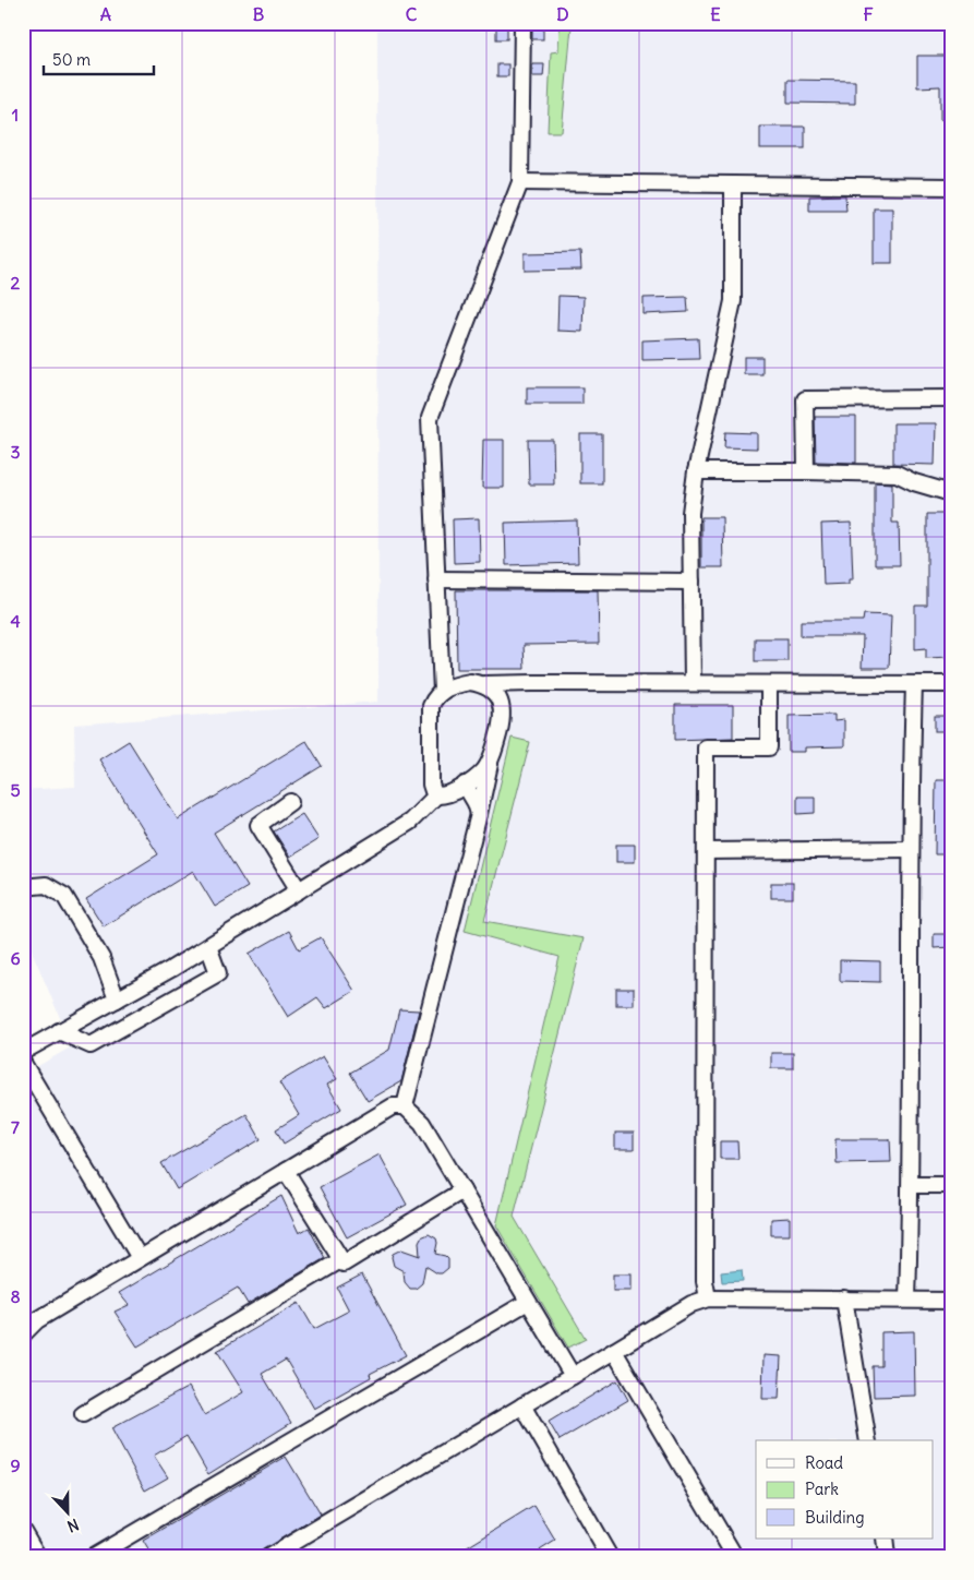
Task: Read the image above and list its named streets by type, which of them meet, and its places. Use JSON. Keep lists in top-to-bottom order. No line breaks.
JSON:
{"legend":["Road","Park","Building"],"scale_bar":"50 m","north":"bottom","grid":{"columns":["A","B","C","D","E","F"],"rows":["1","2","3","4","5","6","7","8","9"]}}
